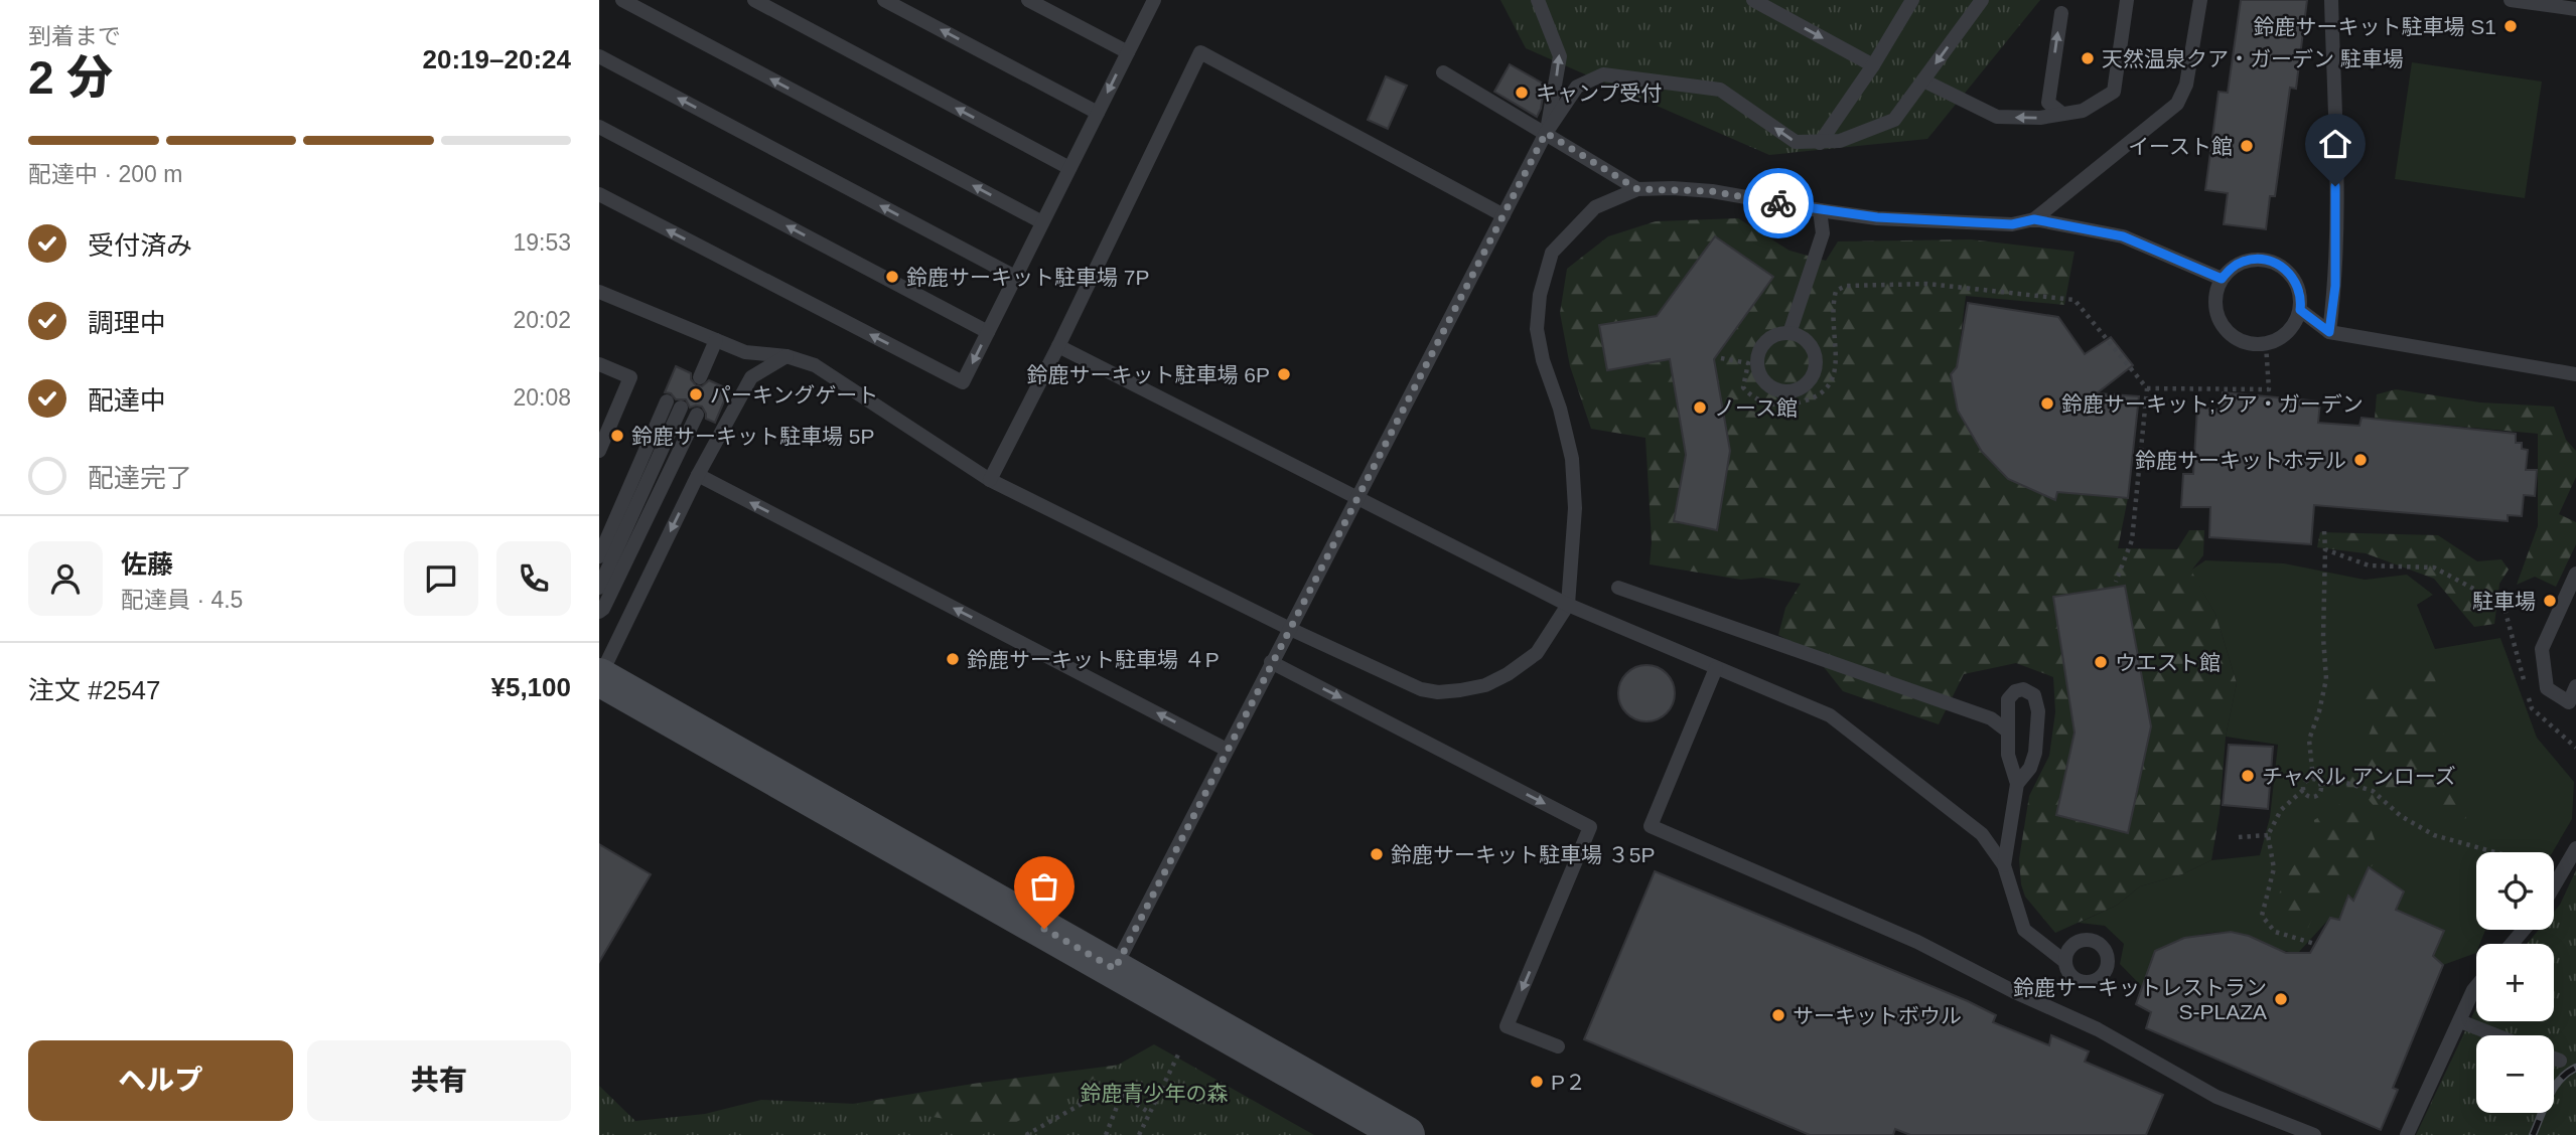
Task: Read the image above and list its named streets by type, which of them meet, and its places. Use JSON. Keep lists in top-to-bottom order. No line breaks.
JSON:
{"parks":["鈴鹿青少年の森"],"places":["鈴鹿サーキット駐車場 S1","天然温泉クア・ガーデン 駐車場","キャンプ受付","イースト館","鈴鹿サーキット駐車場 7P","鈴鹿サーキット駐車場 6P","パーキングゲート","鈴鹿サーキット;クア・ガーデン","ノース館","鈴鹿サーキット駐車場 5P","鈴鹿サーキットホテル","駐車場","鈴鹿サーキット駐車場 ４P","ウエスト館","チャペル アンローズ","鈴鹿サーキット駐車場 ３5P","鈴鹿サーキットレストラン S-PLAZA","サーキットボウル","P２"],"page":{"heading":["2 分","到着まで","20:19–20:24"],"panel":["佐藤","配達員 · 4.5","注文 #2547","¥5,100"],"bar":"配達中 · 200 m","list":[["受付済み","19:53"],["調理中","20:02"],["配達中","20:08"],"配達完了"],"map_buttons":["+","−"],"buttons":["ヘルプ","共有"]}}
